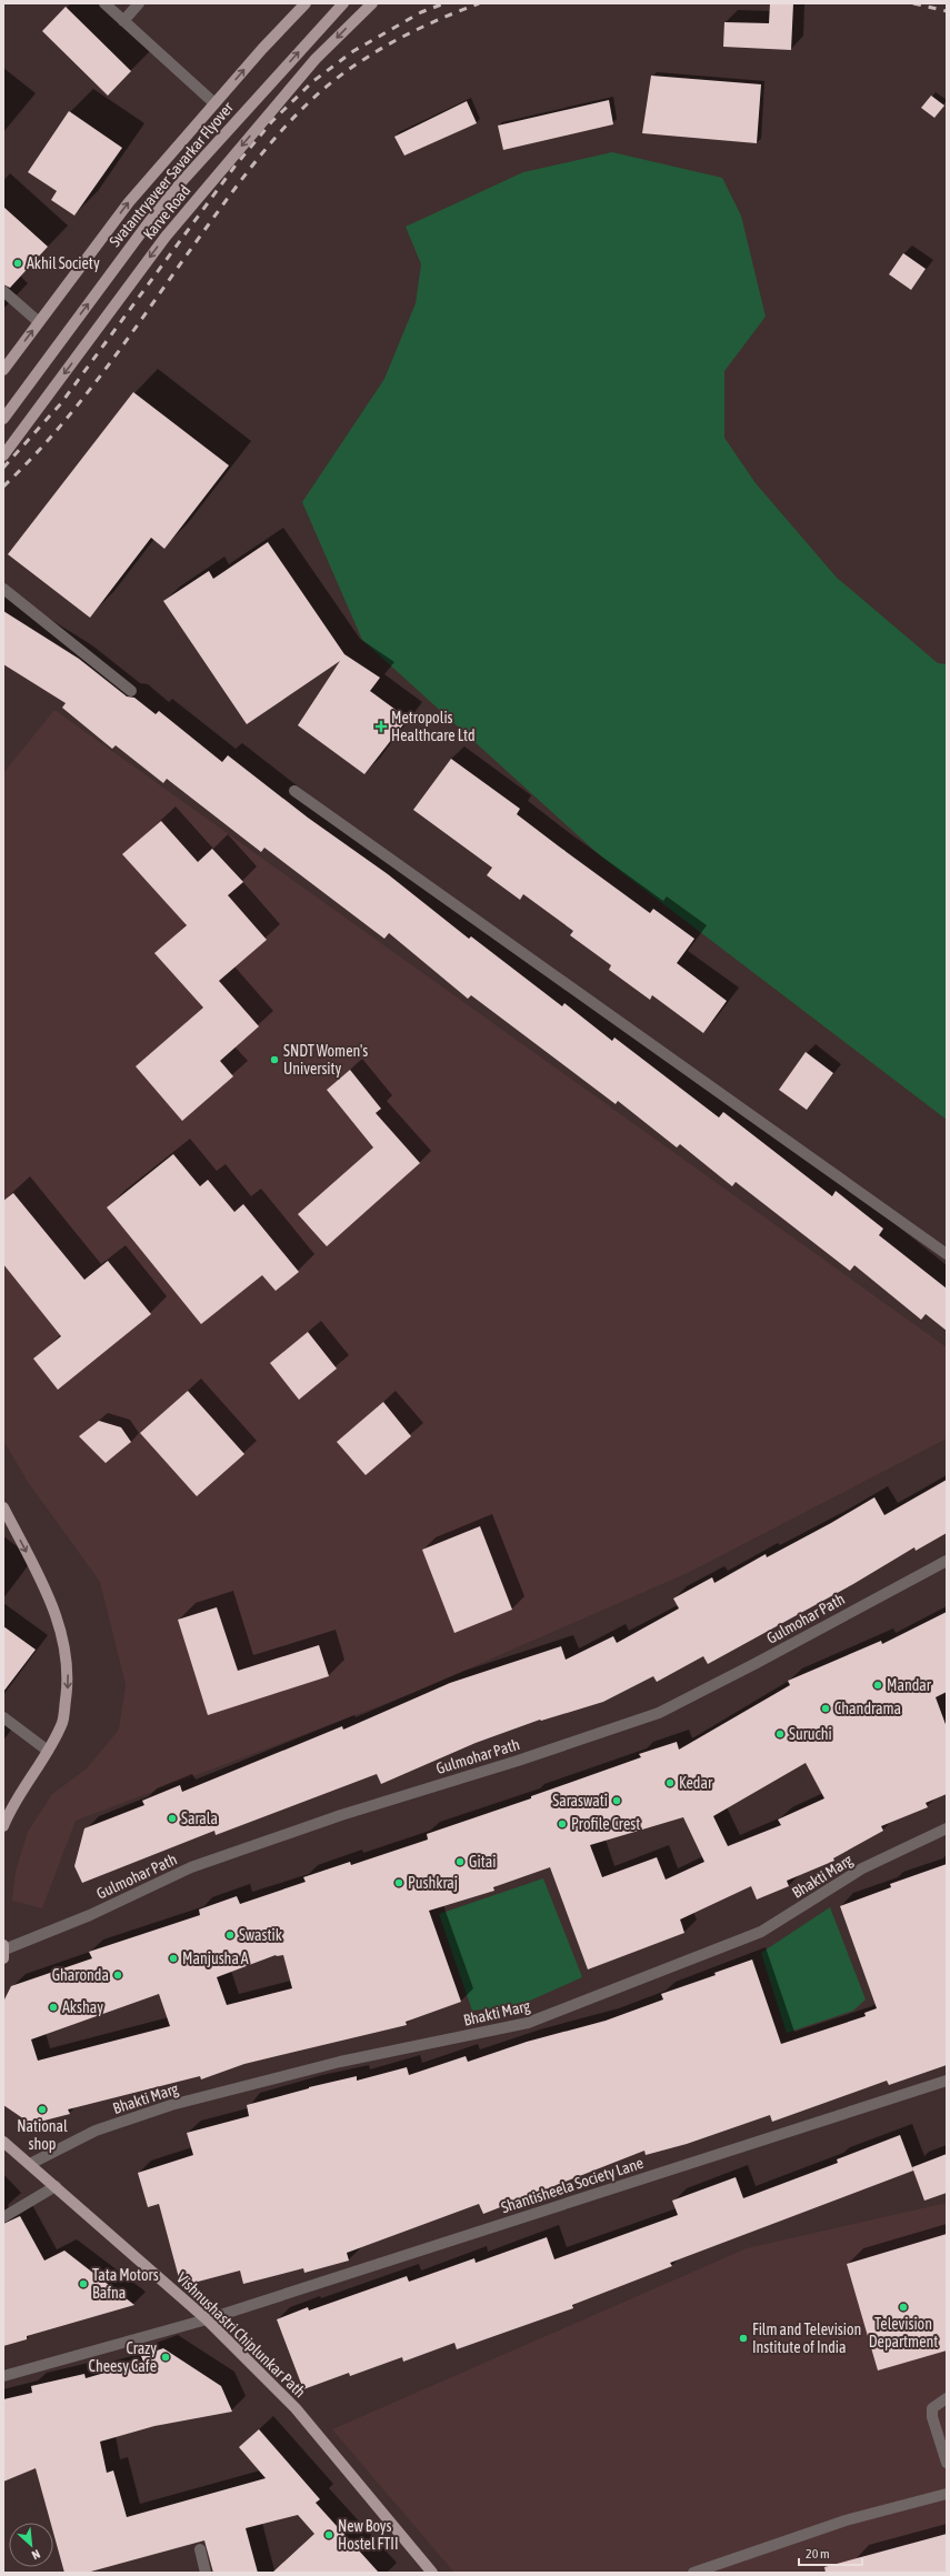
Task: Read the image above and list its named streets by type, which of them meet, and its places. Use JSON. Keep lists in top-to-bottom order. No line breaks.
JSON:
{"streets":{"main road":["Svatantryaveer Savarkar Flyover","Karve Road","Vishnushastri Chiplunkar Path"],"street":["Gulmohar Path","Bhakti Marg","Shantisheela Society Lane"]},"crossings":[["Bhakti Marg","Vishnushastri Chiplunkar Path"],["Shantisheela Society Lane","Vishnushastri Chiplunkar Path"]],"places":{"other":["Akhil Society","SNDT Women's University","Mandar","Chandrama","Suruchi","Kedar","Saraswati","Sarala","Profile Crest","Gitai","Pushkraj","Swastik","Manjusha A","Gharonda","Akshay","National shop","Tata Motors Bafna","Television Department","Film and Television Institute of India","Crazy Cheesy Cafe","New Boys Hostel FTII"],"health":["Metropolis Healthcare Ltd"]},"scale_bar":"20 m","north":"bottom right"}
